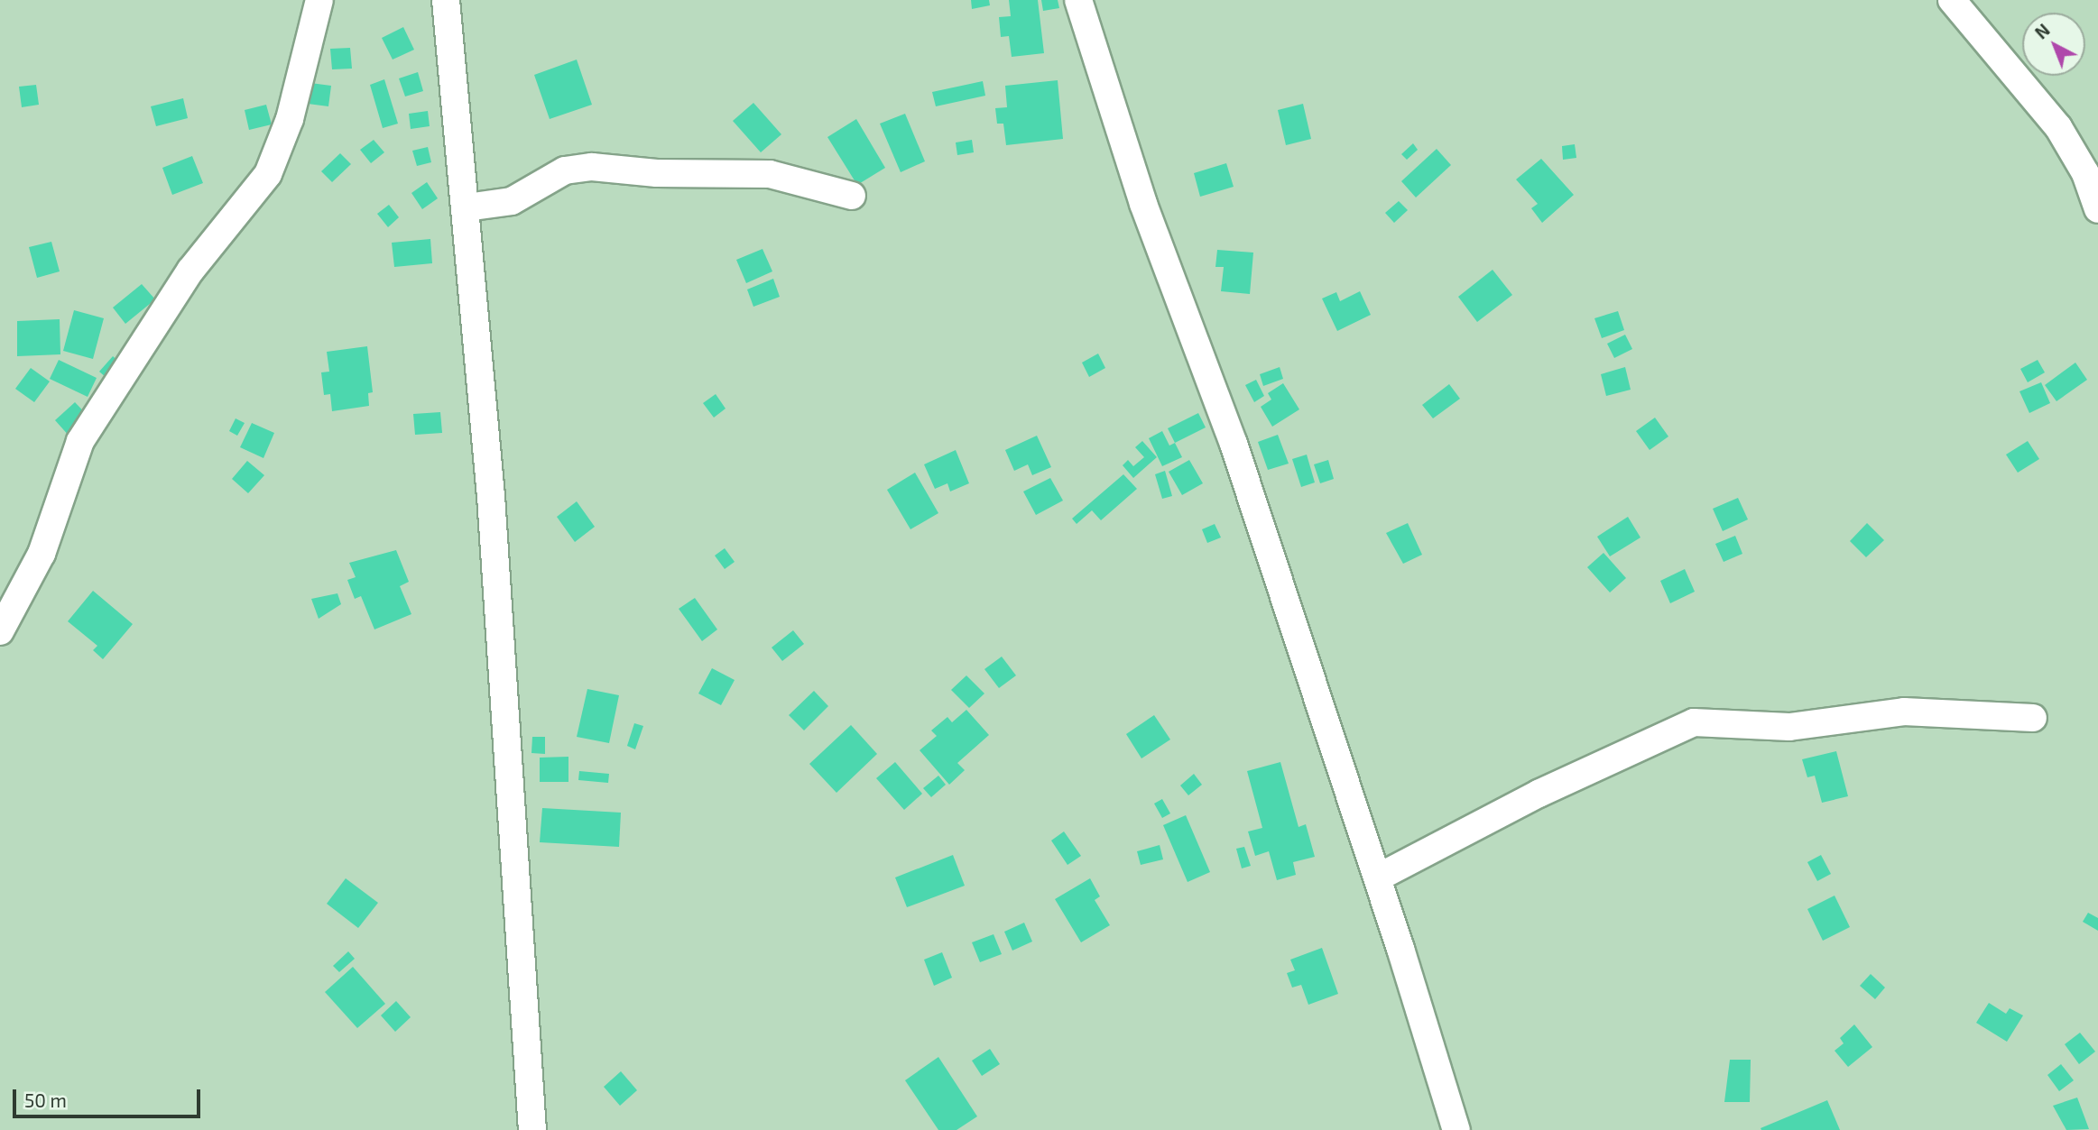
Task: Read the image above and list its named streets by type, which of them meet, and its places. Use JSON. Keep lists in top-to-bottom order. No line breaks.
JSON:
{"scale_bar":"50 m","north":"top left"}
